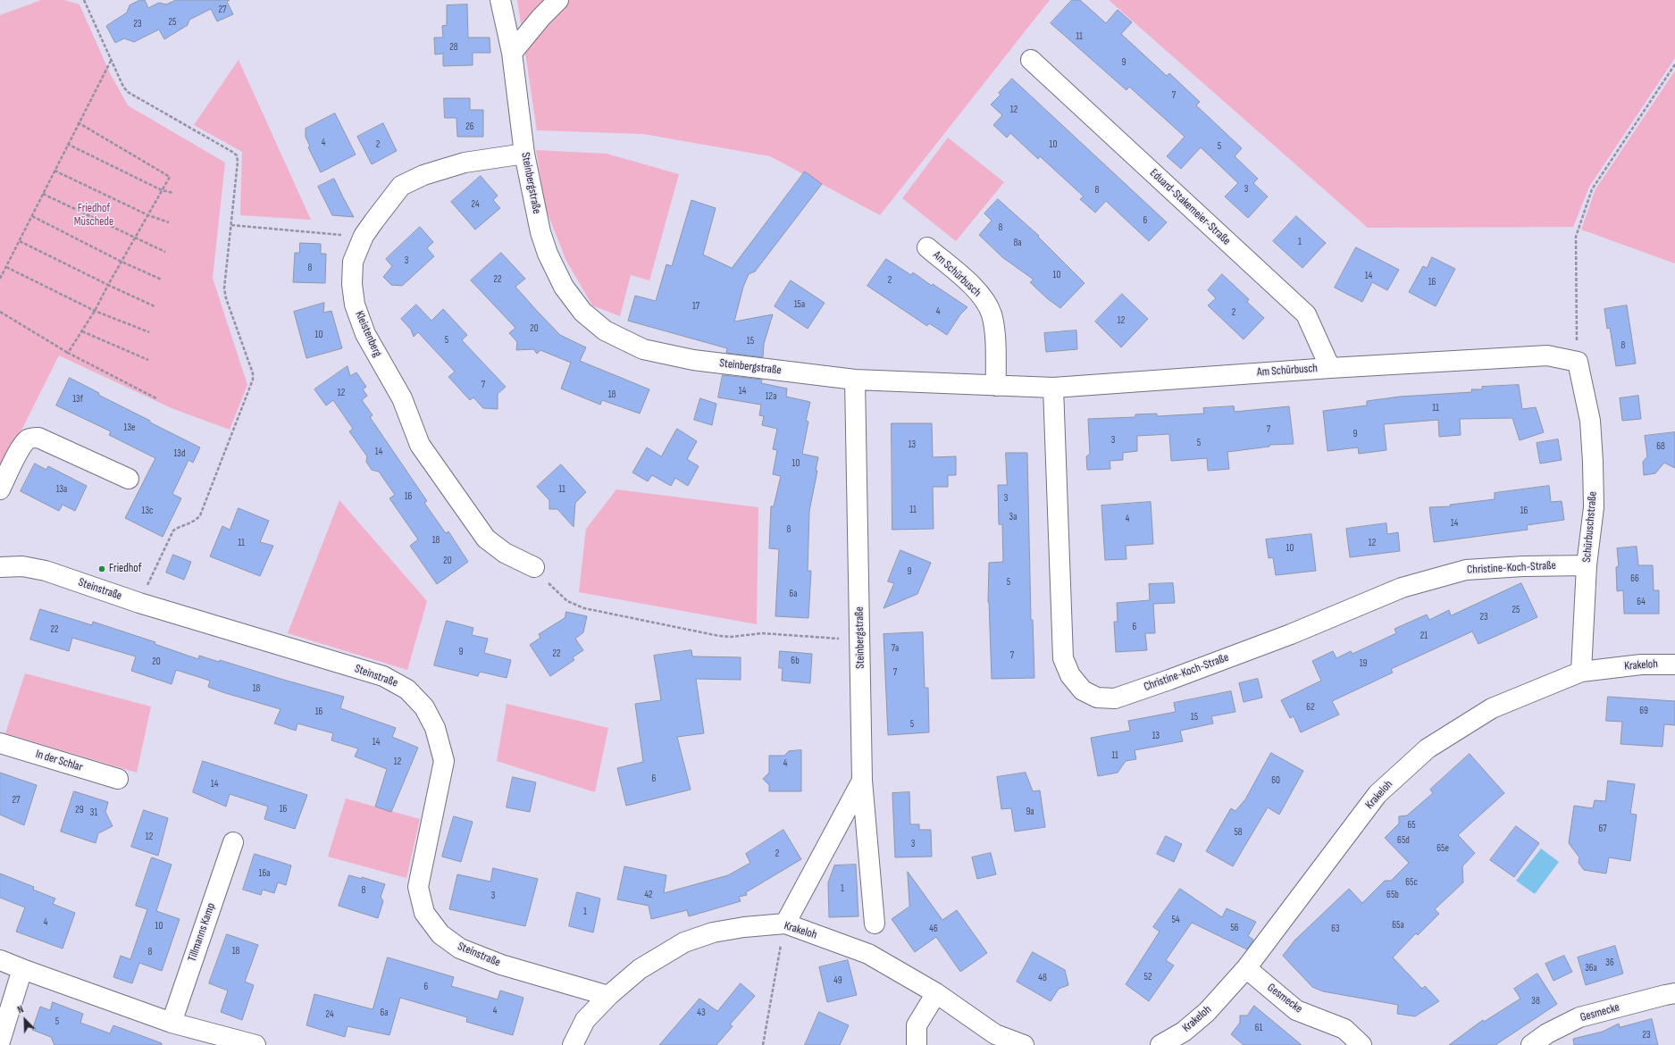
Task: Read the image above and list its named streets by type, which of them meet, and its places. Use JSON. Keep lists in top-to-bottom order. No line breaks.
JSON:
{"streets":{"street":["Steinbergstraße","Eduard-Stakemeier-Straße","Am Schürbusch","Kleistenberg","Schürbuschstraße","Christine-Koch-Straße","Steinstraße","Krakeloh","In der Schlar","Tillmanns Kamp","Gesmecke"]},"crossings":[["Steinbergstraße","Am Schürbusch"],["Steinbergstraße","Kleistenberg"],["Steinbergstraße","Krakeloh"],["Eduard-Stakemeier-Straße","Am Schürbusch"],["Am Schürbusch","Schürbuschstraße"],["Am Schürbusch","Christine-Koch-Straße"],["Schürbuschstraße","Christine-Koch-Straße"],["Schürbuschstraße","Krakeloh"],["Steinstraße","Krakeloh"],["Krakeloh","Gesmecke"]],"parks":["Friedhof Müschede"],"places":["Friedhof"],"house_numbers":["27","25","23","11","28","9","7","12","26","4","2","10","5","3","8","24","6","8","1","8a","3","8","10","14","22","2","16","15a","17","4","2","12","20","10","5","15","8","7","14","12","18","12a","13f","11","13e","7","9","3","5","13","68","14","13d","10","13a","11","16","3","11","13c","16","3a","4","14","8","18","11","12","10","20","9","66","5","6a","64","25","23","6","22","21","7a","9","22","7","6b","20","19","7","18","62","69","16","15","5","13","14","11","12","4","6","60","14","27","16","29","9a","31","65","67","58","12","65d","3","65e","2","16a","65c","1","8","42","65b","3","1","54","4","65a","10","56","46","63","18","8","36","36a","52","48","49","6","38","4","6a","43","24","5","61","23"],"north":"top left"}
